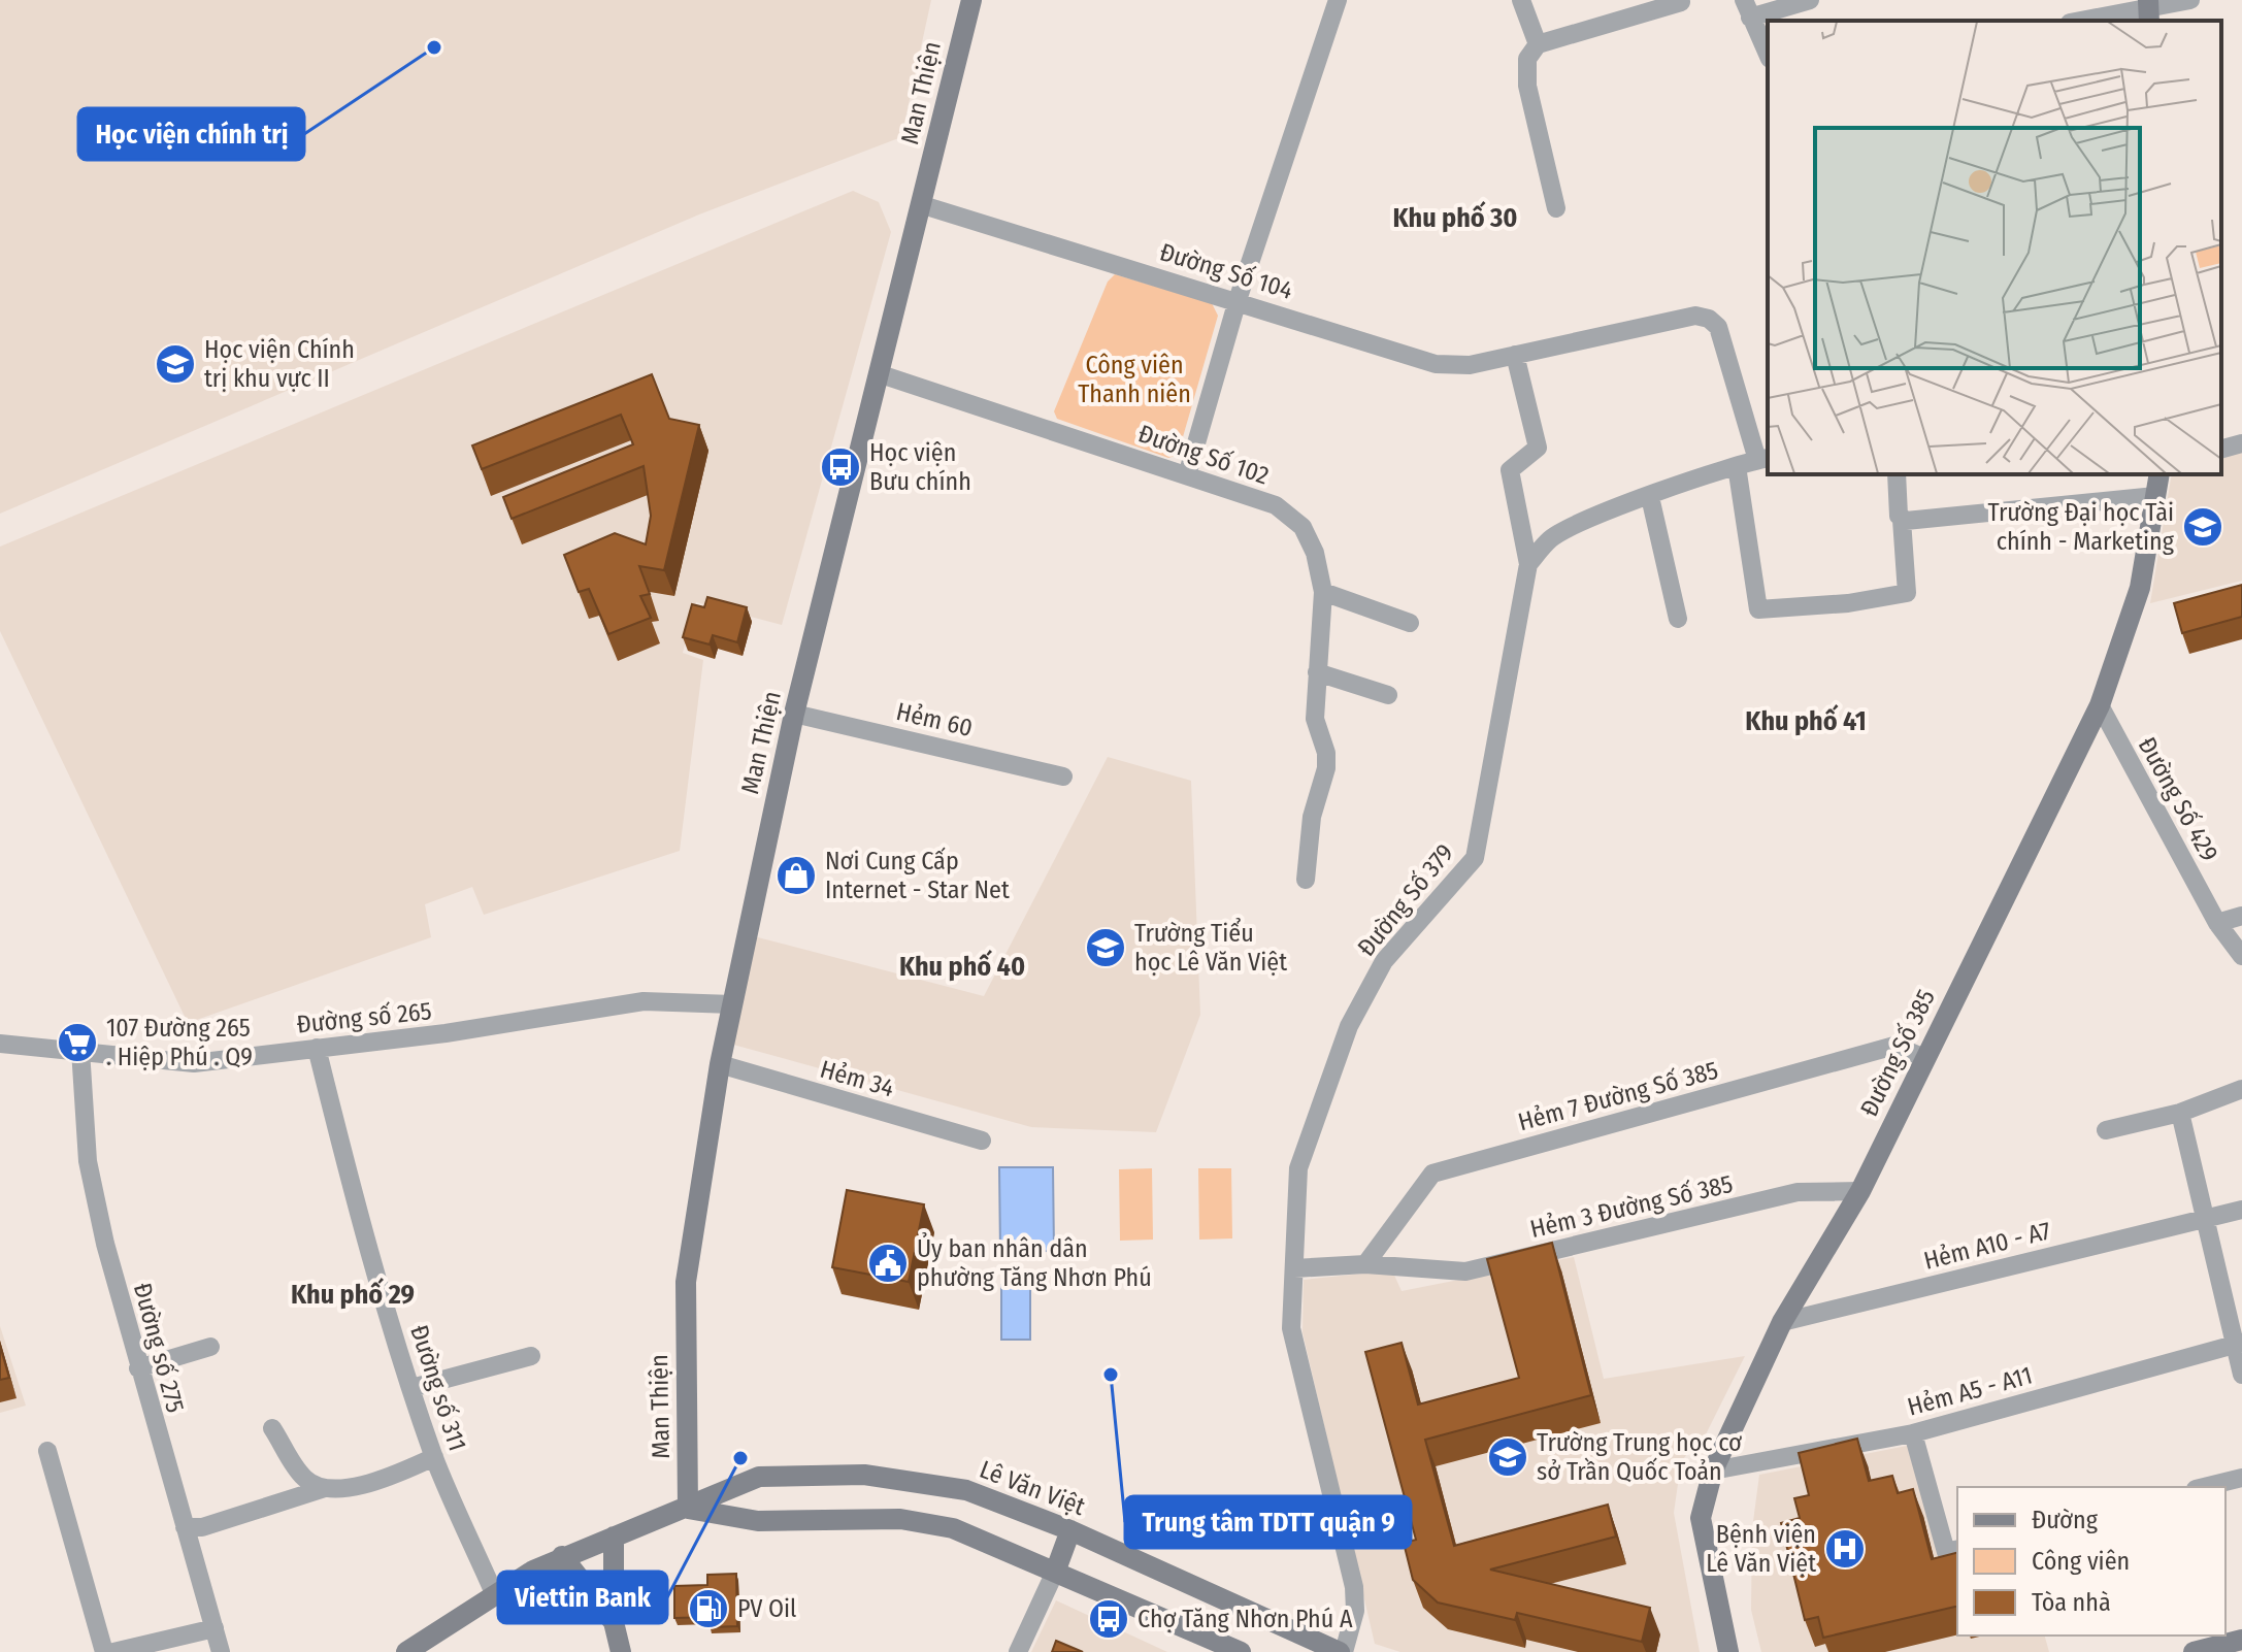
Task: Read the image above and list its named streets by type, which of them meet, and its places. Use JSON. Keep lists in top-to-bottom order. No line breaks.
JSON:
{"streets":{"street":["Man Thiện","Đường Số 104","Đường Số 102","Hẻm 60","Đường Số 429","Đường Số 379","Đường số 265","Đường Số 385","Hẻm 34","Hẻm 7 Đường Số 385","Hẻm 3 Đường Số 385","Hẻm A10 - A7","Đường số 275","Đường số 311","Hẻm A5 - A11","Lê Văn Việt"]},"crossings":[["Man Thiện","Đường Số 104"],["Man Thiện","Đường Số 102"],["Man Thiện","Hẻm 60"],["Man Thiện","Đường số 265"],["Man Thiện","Hẻm 34"],["Man Thiện","Lê Văn Việt"],["Đường Số 429","Đường Số 385"],["Đường Số 379","Hẻm 3 Đường Số 385"],["Đường Số 379","Lê Văn Việt"],["Đường số 265","Đường số 275"],["Đường số 265","Đường số 311"],["Đường Số 385","Hẻm 7 Đường Số 385"],["Đường Số 385","Hẻm 3 Đường Số 385"],["Đường Số 385","Hẻm A10 - A7"],["Đường Số 385","Hẻm A5 - A11"],["Hẻm 7 Đường Số 385","Hẻm 3 Đường Số 385"],["Đường số 311","Lê Văn Việt"]],"districts":["Khu phố 30","Khu phố 41","Khu phố 40","Khu phố 29"],"parks":["Công viên Thanh niên"],"places":{"other":["Học viện chính trị","Trung tâm TDTT quận 9","Viettin Bank"],"school or university":["Học viện Chính trị khu vực II","Trường Đại học Tài chính - Marketing","Trường Tiểu học Lê Văn Việt","Trường Trung học cơ sở Trần Quốc Toản"],"bus stop":["Học viện Bưu chính","Chợ Tăng Nhơn Phú A"],"shop":["Nơi Cung Cấp Internet - Star Net"],"supermarket":["107 Đường 265 . Hiệp Phú . Q9"],"public building":["Ủy ban nhân dân phường Tăng Nhơn Phú"],"hospital":["Bệnh viện Lê Văn Việt"],"fuel station":["PV Oil"]},"legend":["Đường","Công viên","Tòa nhà"]}
